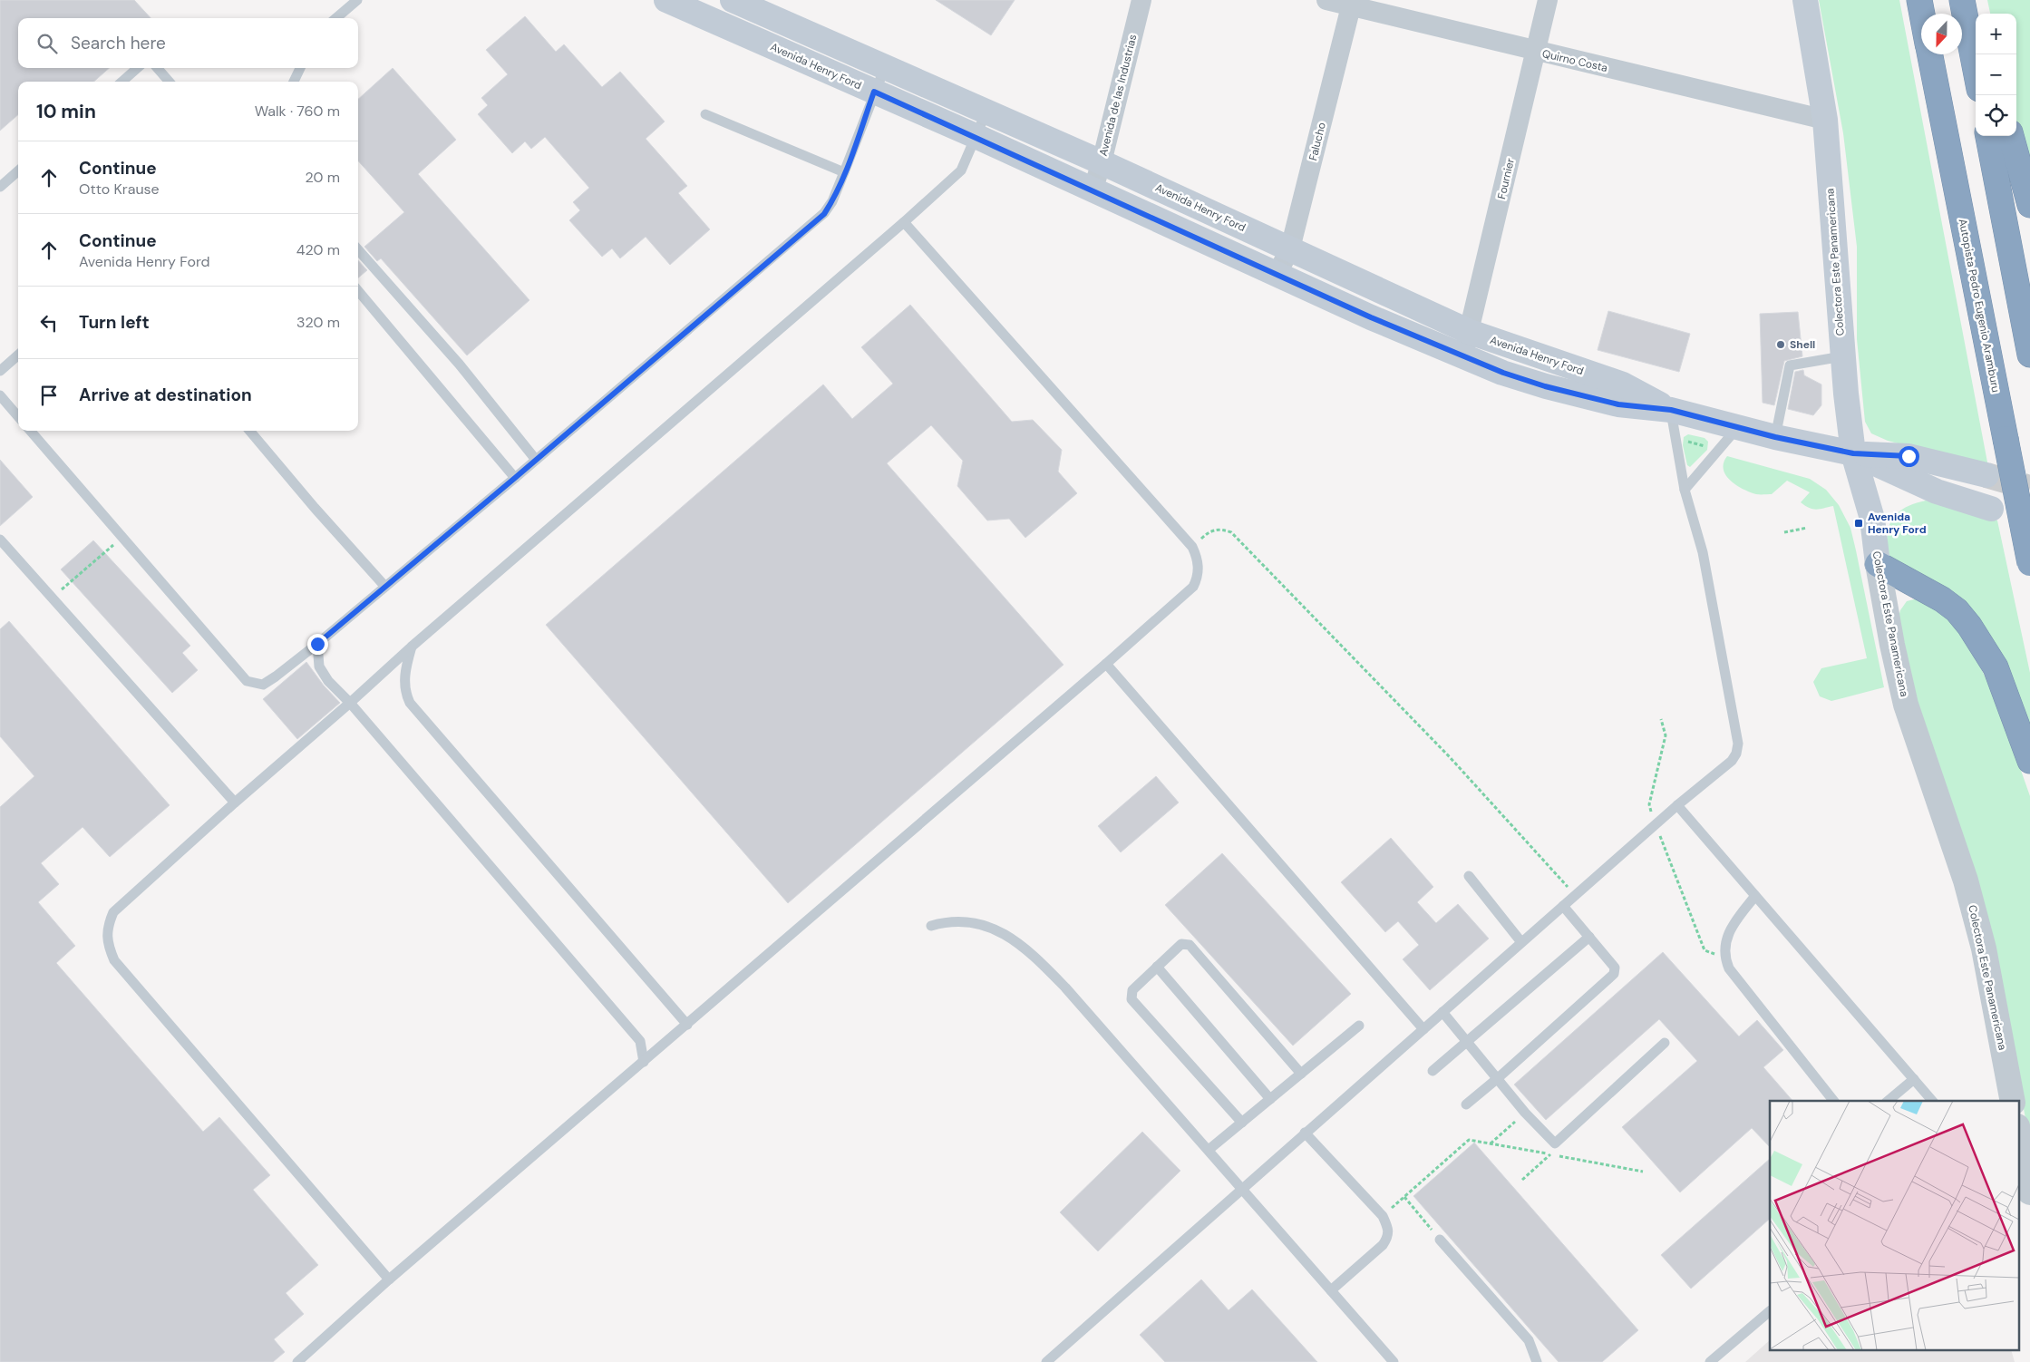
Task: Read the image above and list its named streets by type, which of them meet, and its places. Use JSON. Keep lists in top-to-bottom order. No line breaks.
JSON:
{"streets":{"highway":["Autopista Pedro Eugenio Aramburu"],"main road":["Avenida Henry Ford","Colectora Este Panamericana"],"street":["Quirno Costa","Avenida de las Industrias","Falucho","Fournier"]},"crossings":[["Quirno Costa","Falucho"],["Quirno Costa","Fournier"],["Quirno Costa","Colectora Este Panamericana"],["Avenida Henry Ford","Avenida de las Industrias"],["Avenida Henry Ford","Falucho"],["Avenida Henry Ford","Fournier"],["Avenida Henry Ford","Colectora Este Panamericana"]],"places":{"other":["Shell"],"transit":["Avenida Henry Ford"]},"north":"bottom","page":{"map_buttons":["+","−"],"search":"Search here","heading":["10 min","Walk · 760 m"],"list":[["Continue","Otto Krause","20 m"],["Continue","Avenida Henry Ford","420 m"],["Turn left","320 m"],"Arrive at destination"]}}
